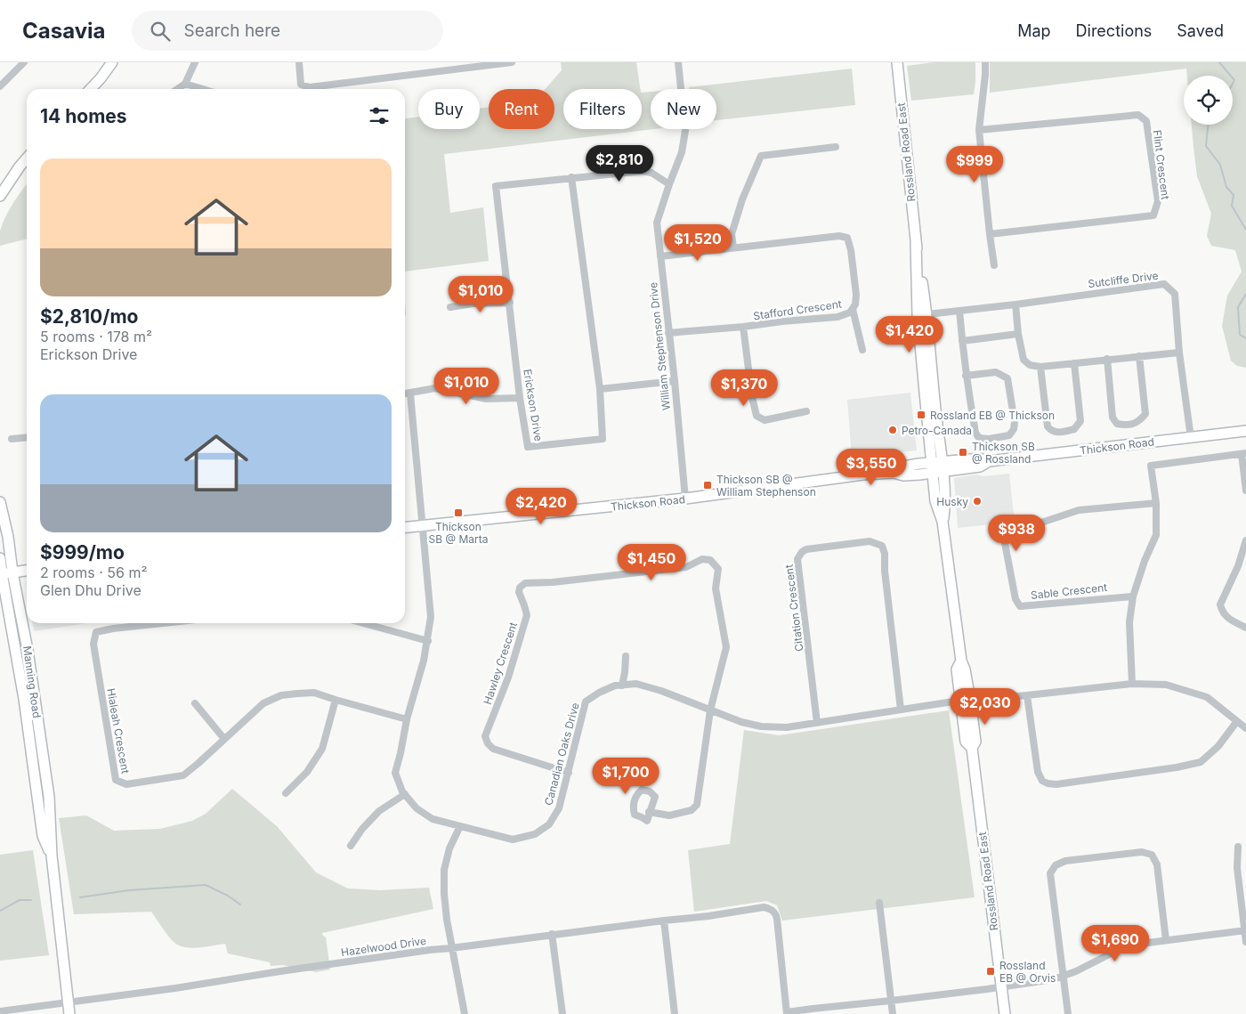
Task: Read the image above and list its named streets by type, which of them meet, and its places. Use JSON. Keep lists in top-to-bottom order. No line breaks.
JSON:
{"streets":{"main road":["Rossland Road East","Thickson Road","Manning Road"],"street":["Flint Crescent","Sutcliffe Drive","Stafford Crescent","William Stephenson Drive","Erickson Drive","Sable Crescent","Citation Crescent","Hawley Crescent","Hialeah Crescent","Canadian Oaks Drive","Hazelwood Drive"]},"crossings":[["Rossland Road East","Sutcliffe Drive"],["Rossland Road East","Thickson Road"],["Rossland Road East","Canadian Oaks Drive"],["Sutcliffe Drive","Thickson Road"],["Stafford Crescent","William Stephenson Drive"],["William Stephenson Drive","Erickson Drive"],["William Stephenson Drive","Thickson Road"],["Thickson Road","Canadian Oaks Drive"],["Citation Crescent","Canadian Oaks Drive"],["Hawley Crescent","Canadian Oaks Drive"],["Manning Road","Hazelwood Drive"],["Hialeah Crescent","Canadian Oaks Drive"]],"places":{"transit":["Rossland EB @ Thickson","Thickson SB @ Rossland","Thickson SB @ William Stephenson","Thickson SB @ Marta","Rossland EB @ Orvis"],"other":["Petro-Canada","Husky"]},"page":{"header":"Casavia","search":"Search here","nav":["Map","Directions","Saved"],"chip":["Buy","Rent","Filters","New"],"heading":"14 homes","list":[{"name":"$2,810/mo","note":"5 rooms · 178 m² · Erickson Drive"},{"name":"$999/mo","note":"2 rooms · 56 m² · Glen Dhu Drive"}],"price":["$2,810","$999","$1,520","$1,010","$1,420","$1,010","$1,370","$3,550","$2,420","$938","$1,450","$2,030","$1,700","$1,690"]}}
